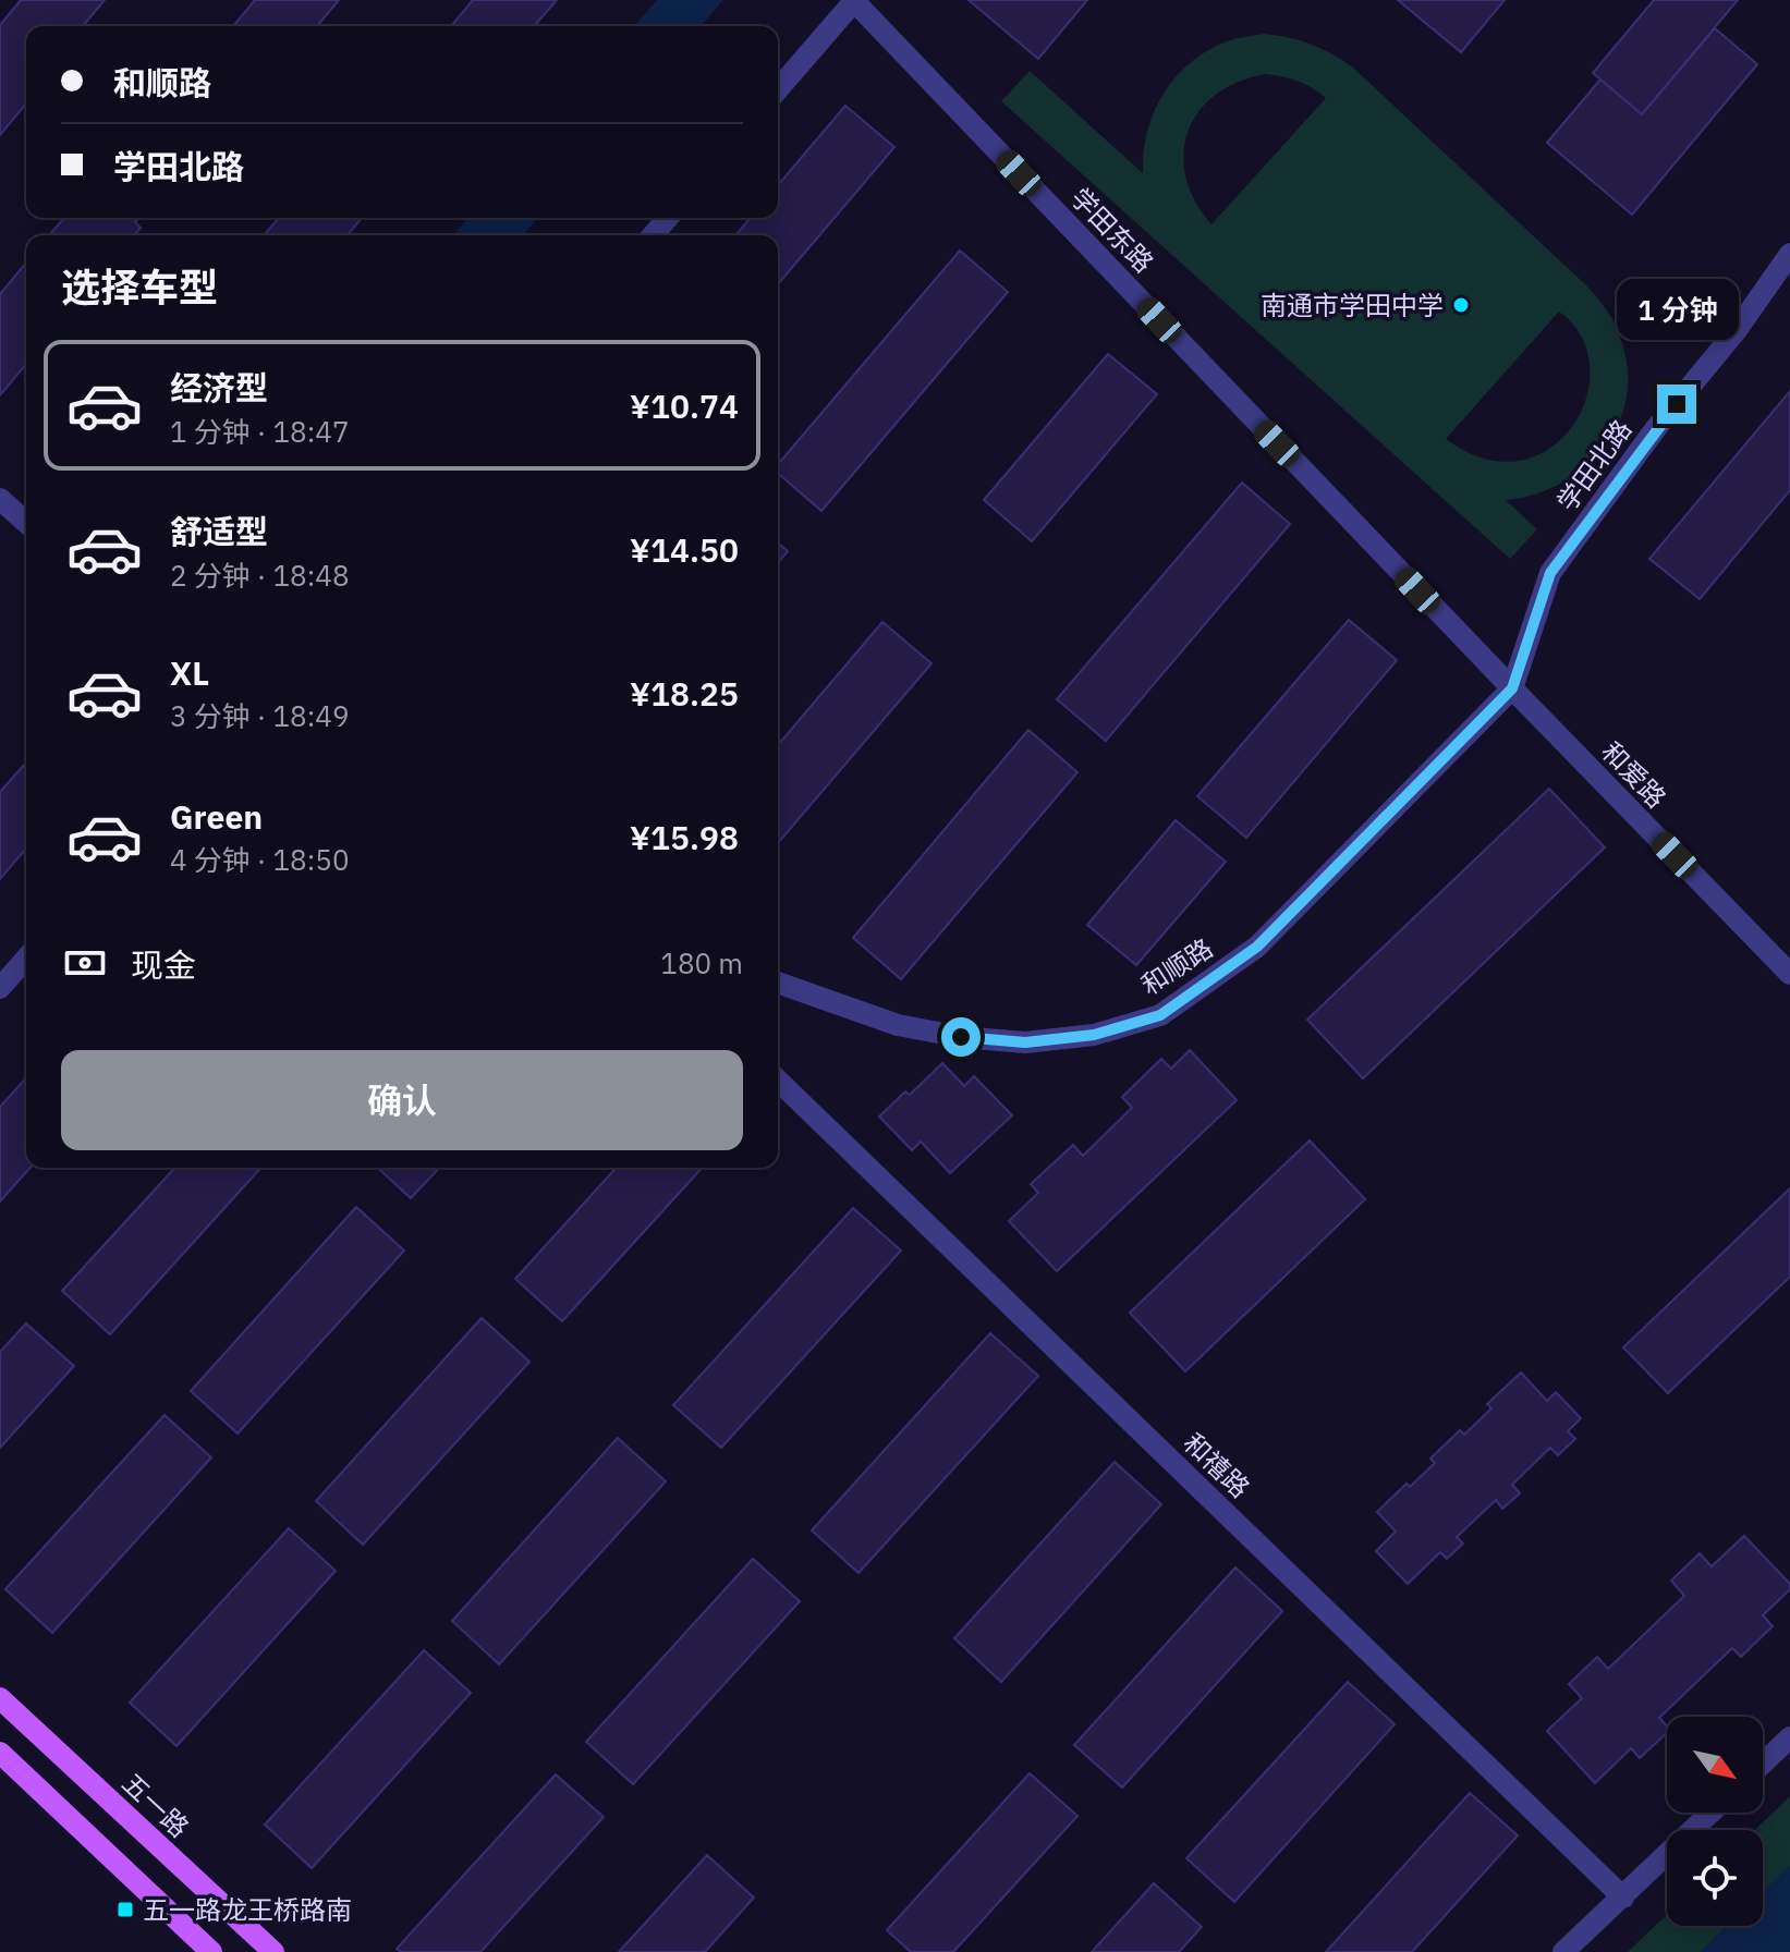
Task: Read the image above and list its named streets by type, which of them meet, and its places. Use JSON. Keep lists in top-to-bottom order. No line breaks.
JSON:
{"streets":{"main road":["五一路"],"street":["学田东路","学田北路","和爱路","和顺路","和禧路"]},"crossings":[["学田东路","学田北路"],["学田东路","和爱路"],["学田东路","和顺路"],["学田北路","和爱路"],["学田北路","和顺路"],["和爱路","和顺路"]],"places":{"other":["南通市学田中学"],"transit":["五一路龙王桥路南"]},"north":"bottom right","page":{"banner":["和顺路","学田北路"],"heading":"选择车型","bubble":"1 分钟","list":[{"name":"经济型","note":"1 分钟 · 18:47","value":"¥10.74"},{"name":"舒适型","note":"2 分钟 · 18:48","value":"¥14.50"},{"name":"XL","note":"3 分钟 · 18:49","value":"¥18.25"},{"name":"Green","note":"4 分钟 · 18:50","value":"¥15.98"}],"pay":["现金","180 m"],"buttons":"确认"}}
